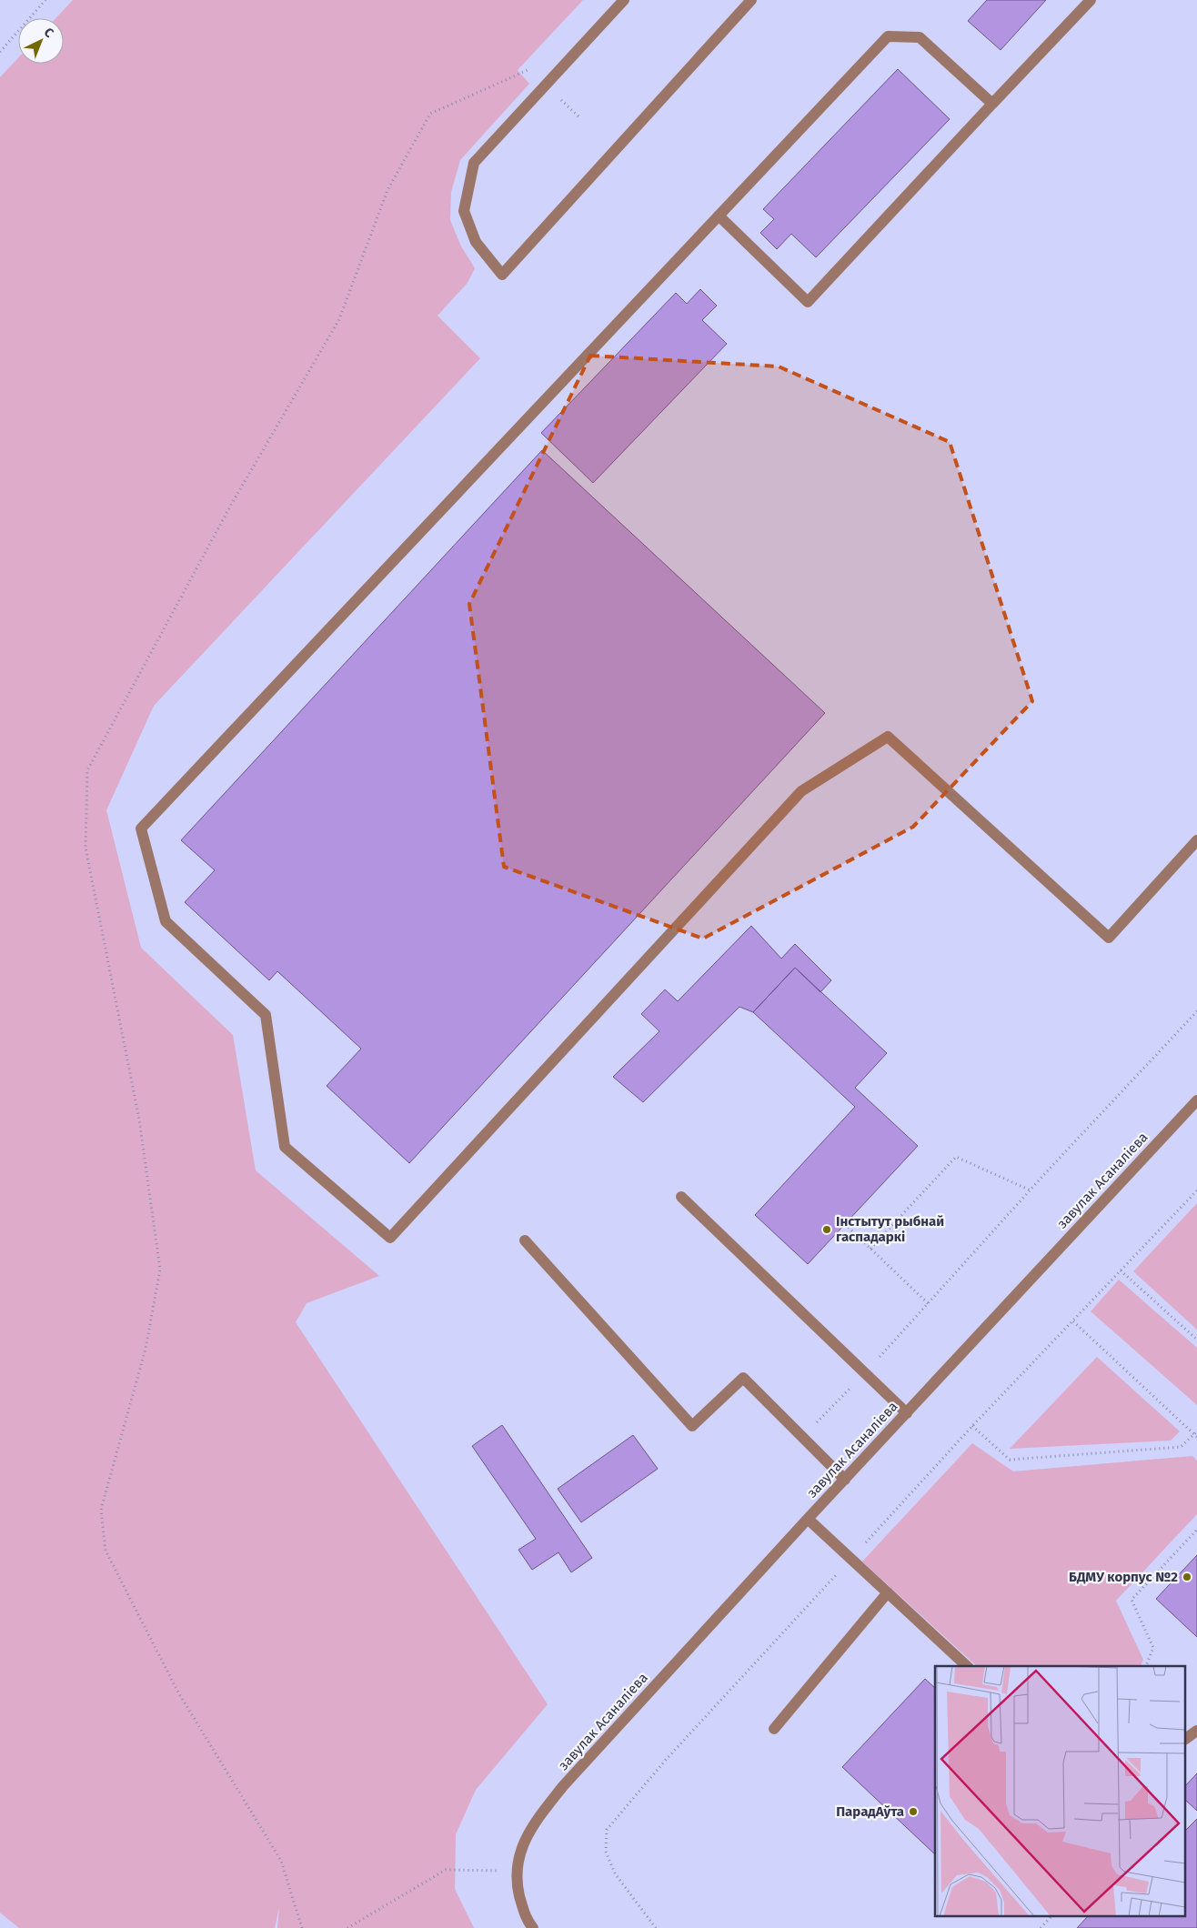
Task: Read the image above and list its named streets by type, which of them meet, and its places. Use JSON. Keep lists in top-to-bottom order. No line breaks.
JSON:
{"streets":{"street":["завулак Асаналіева"]},"places":["Інстытут рыбнай гаспадаркі","БДМУ корпус №2","ПарадАўта"],"north":"top right"}
